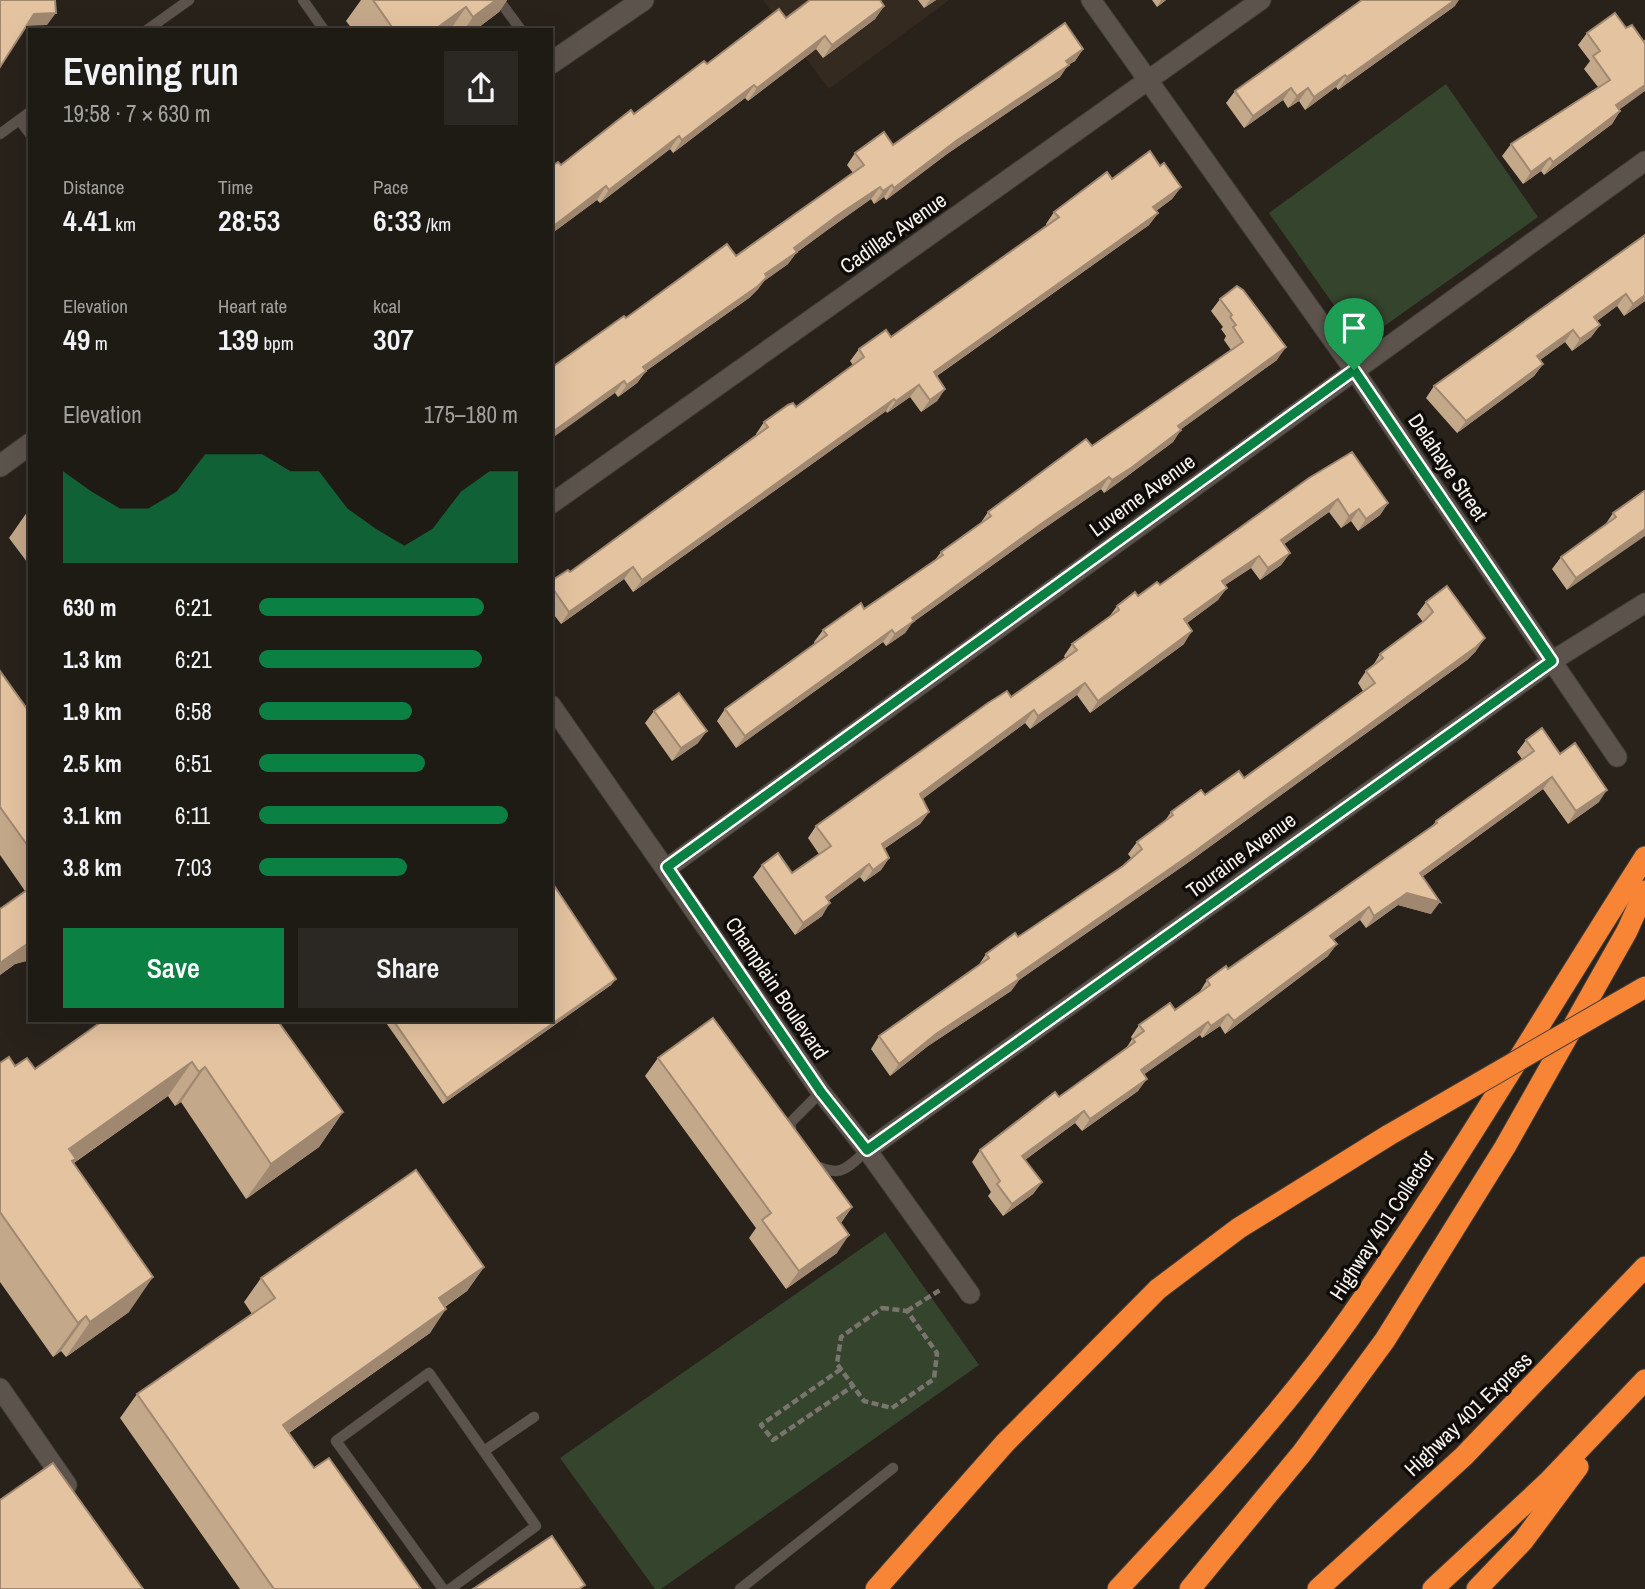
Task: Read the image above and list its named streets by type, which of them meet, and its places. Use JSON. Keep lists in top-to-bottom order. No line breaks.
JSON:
{"streets":{"highway":["Highway 401 Collector","Highway 401 Express"],"street":["Cadillac Avenue","Delahaye Street","Luverne Avenue","Touraine Avenue","Champlain Boulevard"]},"crossings":[["Cadillac Avenue","Delahaye Street"],["Delahaye Street","Luverne Avenue"],["Delahaye Street","Touraine Avenue"],["Luverne Avenue","Champlain Boulevard"],["Touraine Avenue","Champlain Boulevard"]],"page":{"heading":["Evening run","19:58 · 7 × 630 m"],"stats":[["Distance","4.41 km"],["Time","28:53"],["Pace","6:33 /km"],["Elevation","49 m"],["Heart rate","139 bpm"],["kcal","307"]],"chart":["Elevation","175–180 m"],"list":[{"name":"630 m","note":"6:21"},{"name":"1.3 km","note":"6:21"},{"name":"1.9 km","note":"6:58"},{"name":"2.5 km","note":"6:51"},{"name":"3.1 km","note":"6:11"},{"name":"3.8 km","note":"7:03"}],"buttons":["Save","Share"]}}
